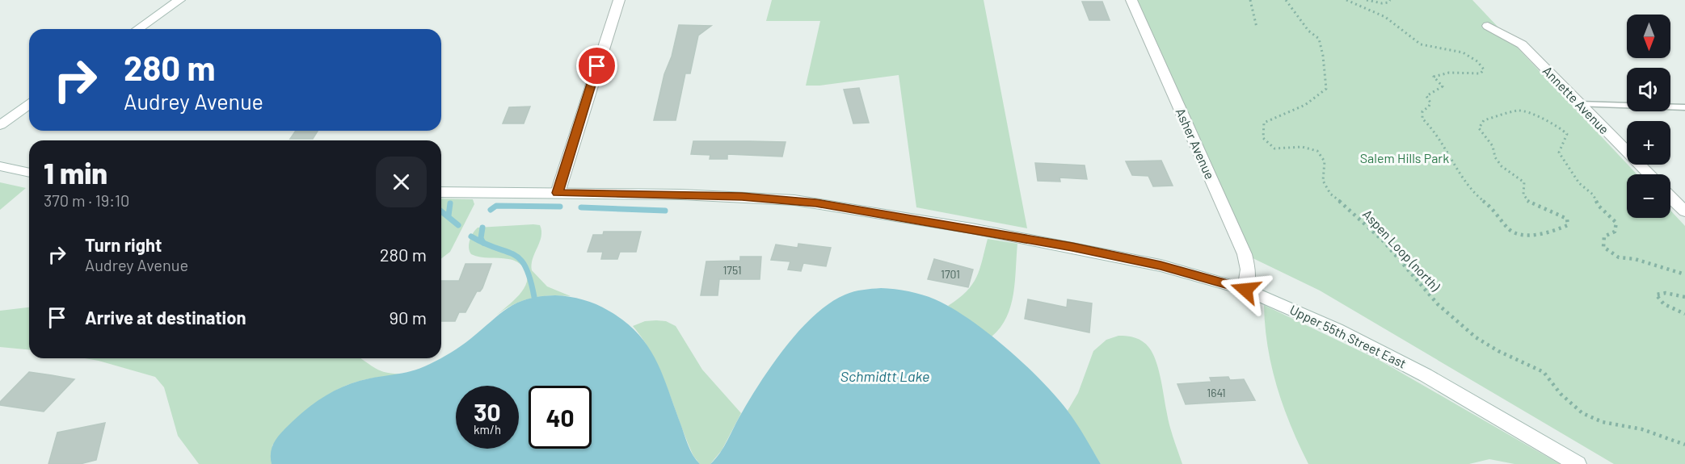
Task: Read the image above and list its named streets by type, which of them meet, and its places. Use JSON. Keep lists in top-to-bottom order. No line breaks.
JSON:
{"streets":{"street":["Annette Avenue","Asher Avenue","Upper 55th Street East"],"path":["Aspen Loop (north)"]},"crossings":[["Asher Avenue","Upper 55th Street East"]],"water":["Schmidtt Lake"],"parks":["Salem Hills Park"],"house_numbers":["1751","1701","1641"],"north":"bottom","page":{"map_buttons":["+","−"],"turn":["280 m","Audrey Avenue"],"heading":["1 min","370 m · 19:10"],"list":[{"name":"Turn right","note":"Audrey Avenue","value":"280 m"},{"name":"Arrive at destination","value":"90 m"}],"speed":"30 km/h","limit":"40"}}
